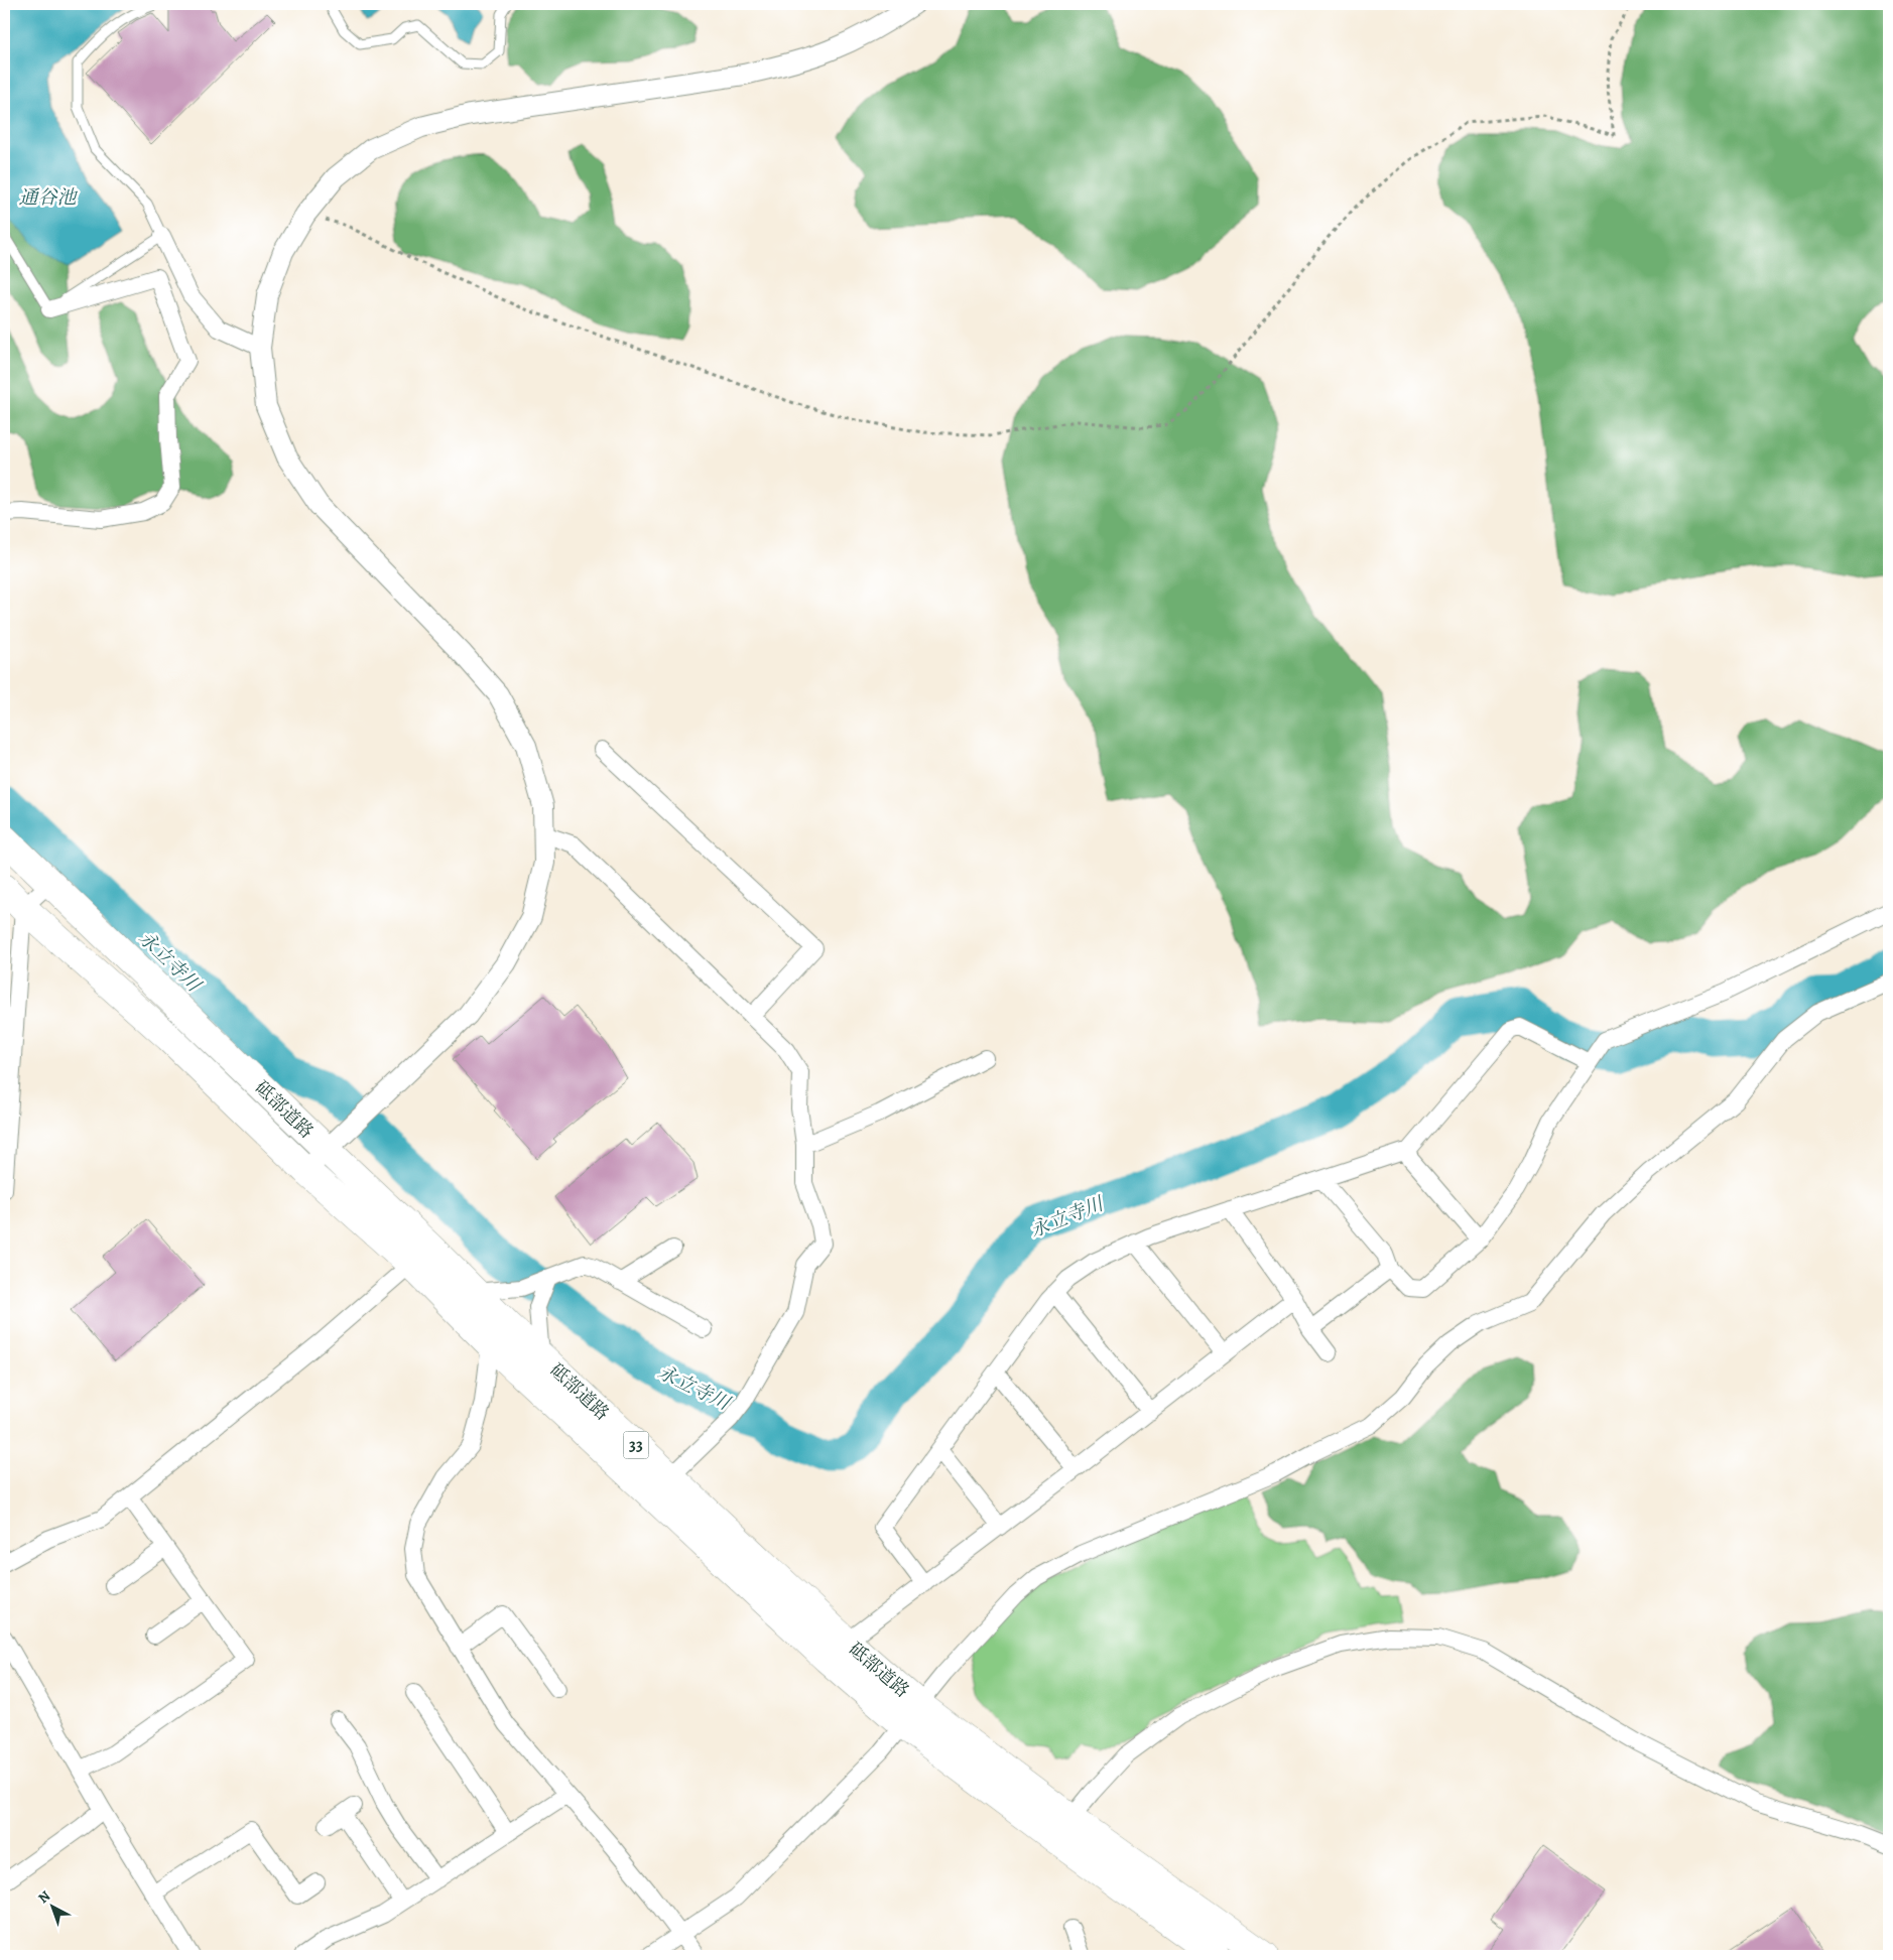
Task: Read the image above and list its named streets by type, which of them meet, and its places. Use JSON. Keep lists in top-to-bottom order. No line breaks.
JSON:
{"streets":{"highway":["砥部道路","33"]},"water":["通谷池","永立寺川"],"north":"top left"}
